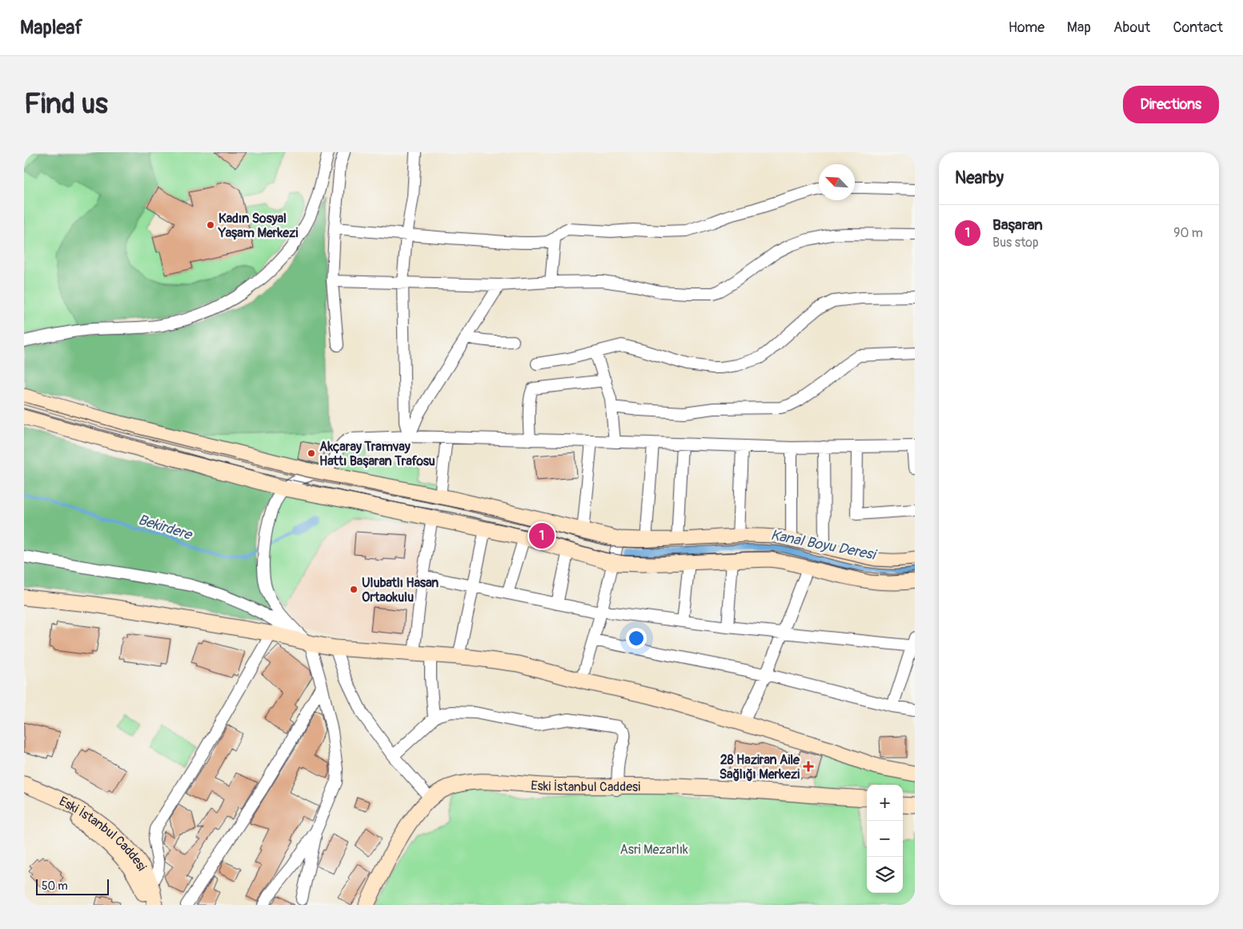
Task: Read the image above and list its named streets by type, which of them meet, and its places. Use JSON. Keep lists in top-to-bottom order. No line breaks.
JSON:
{"streets":{"main road":["Eski İstanbul Caddesi"]},"water":["Bekirdere","Kanal Boyu Deresi"],"parks":["Asri Mezarlık"],"places":{"other":["Kadın Sosyal Yaşam Merkezi","Akçaray Tramvay Hattı Başaran Trafosu","Ulubatlı Hasan Ortaokulu"],"health":["28 Haziran Aile Sağlığı Merkezi"]},"scale_bar":"50 m","north":"top left","page":{"header":"Mapleaf","nav":["Home","Map","About","Contact"],"buttons":"Directions","title":"Find us","heading":"Nearby","list":[{"mark":"1","name":"Başaran","note":"Bus stop","value":"90 m"}],"pins":"1","map_buttons":["+","−"],"scale":"50 m"}}
